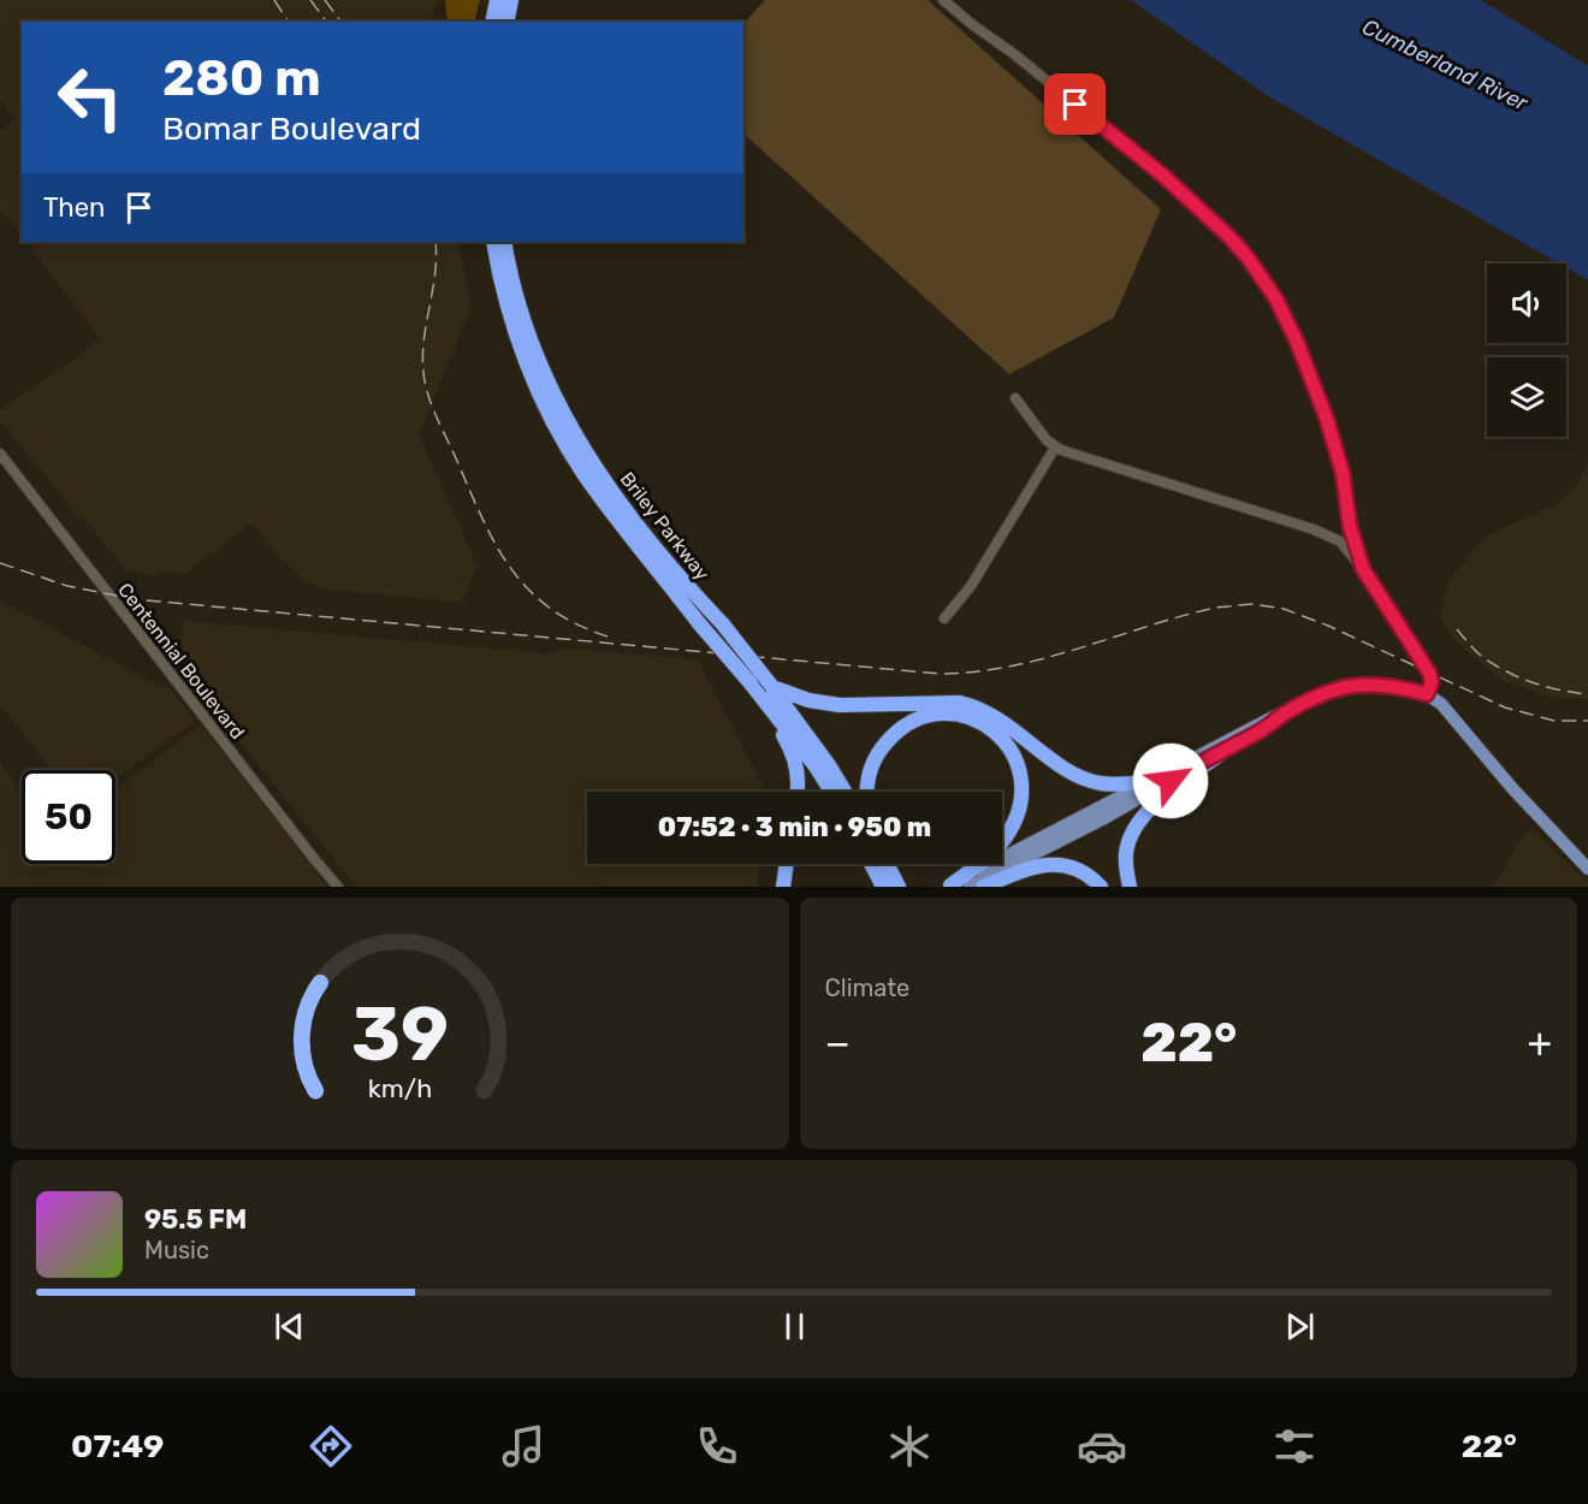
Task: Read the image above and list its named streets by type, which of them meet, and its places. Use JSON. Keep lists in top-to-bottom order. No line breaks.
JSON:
{"streets":{"highway":["Briley Parkway"],"street":["Centennial Boulevard"]},"water":["Cumberland River"],"page":{"turn":["280 m","Bomar Boulevard"],"then":"Then","limit":"50","trip":"07:52 · 3 min · 950 m","tile":"Climate","heat":["−","22°","+"],"song":["95.5 FM","Music"],"tabs":["07:49","22°"],"gauge":["39","km/h"]}}
